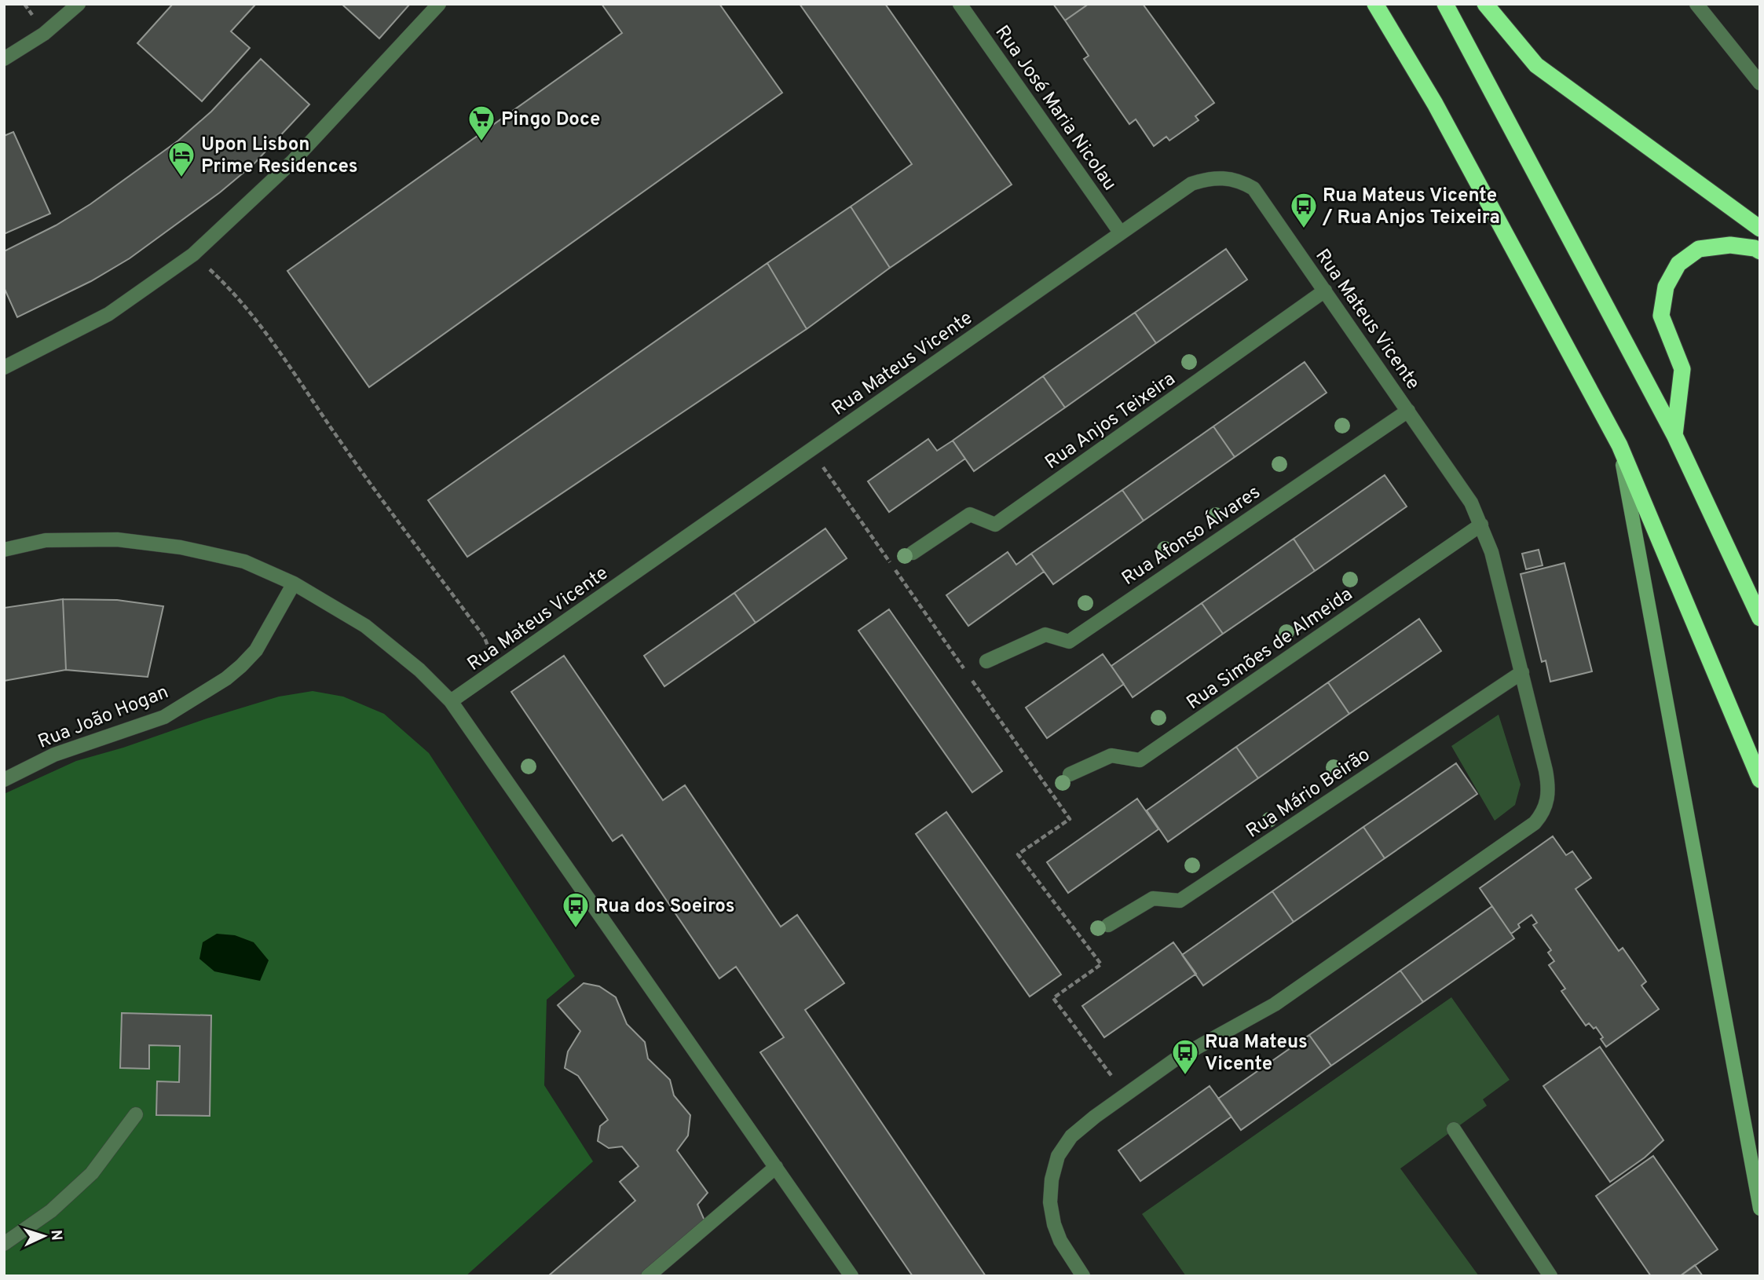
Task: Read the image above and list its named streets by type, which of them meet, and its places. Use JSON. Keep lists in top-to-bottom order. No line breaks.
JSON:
{"streets":{"street":["Rua José Maria Nicolau","Rua Mateus Vicente","Rua Anjos Teixeira","Rua Afonso Álvares","Rua Simões de Almeida","Rua João Hogan","Rua Mário Beirão"]},"crossings":[["Rua José Maria Nicolau","Rua Mateus Vicente"],["Rua Mateus Vicente","Rua Anjos Teixeira"],["Rua Mateus Vicente","Rua Afonso Álvares"],["Rua Mateus Vicente","Rua Simões de Almeida"],["Rua Mateus Vicente","Rua Mário Beirão"]],"places":{"supermarket":["Pingo Doce"],"hotel":["Upon Lisbon Prime Residences"],"bus stop":["Rua Mateus Vicente / Rua Anjos Teixeira","Rua dos Soeiros","Rua Mateus Vicente"]},"north":"right"}
